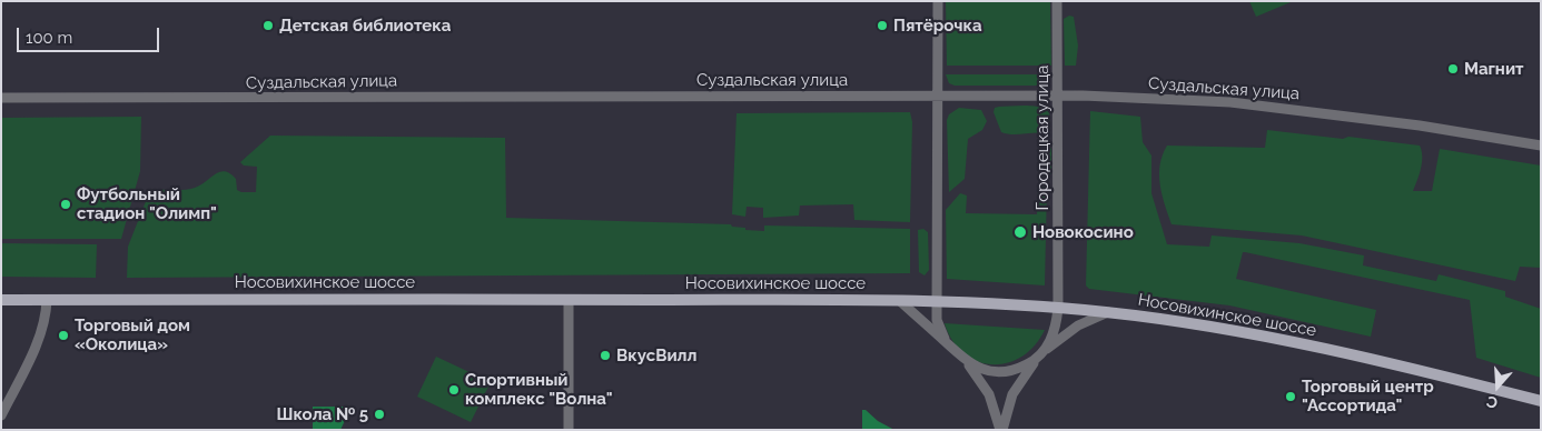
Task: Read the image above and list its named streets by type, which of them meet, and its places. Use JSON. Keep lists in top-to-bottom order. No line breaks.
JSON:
{"streets":{"main road":["Носовихинское шоссе"],"street":["Суздальская улица","Городецкая улица"]},"crossings":[["Суздальская улица","Городецкая улица"],["Городецкая улица","Носовихинское шоссе"]],"places":["Детская библиотека","Пятёрочка","Магнит","Футбольный стадион \"Олимп\"","Новокосино","Торговый дом «Околица»","ВкусВилл","Спортивный комплекс \"Волна\"","Торговый центр \"Ассортида\"","Школа № 5"],"scale_bar":"100 m","north":"bottom"}
